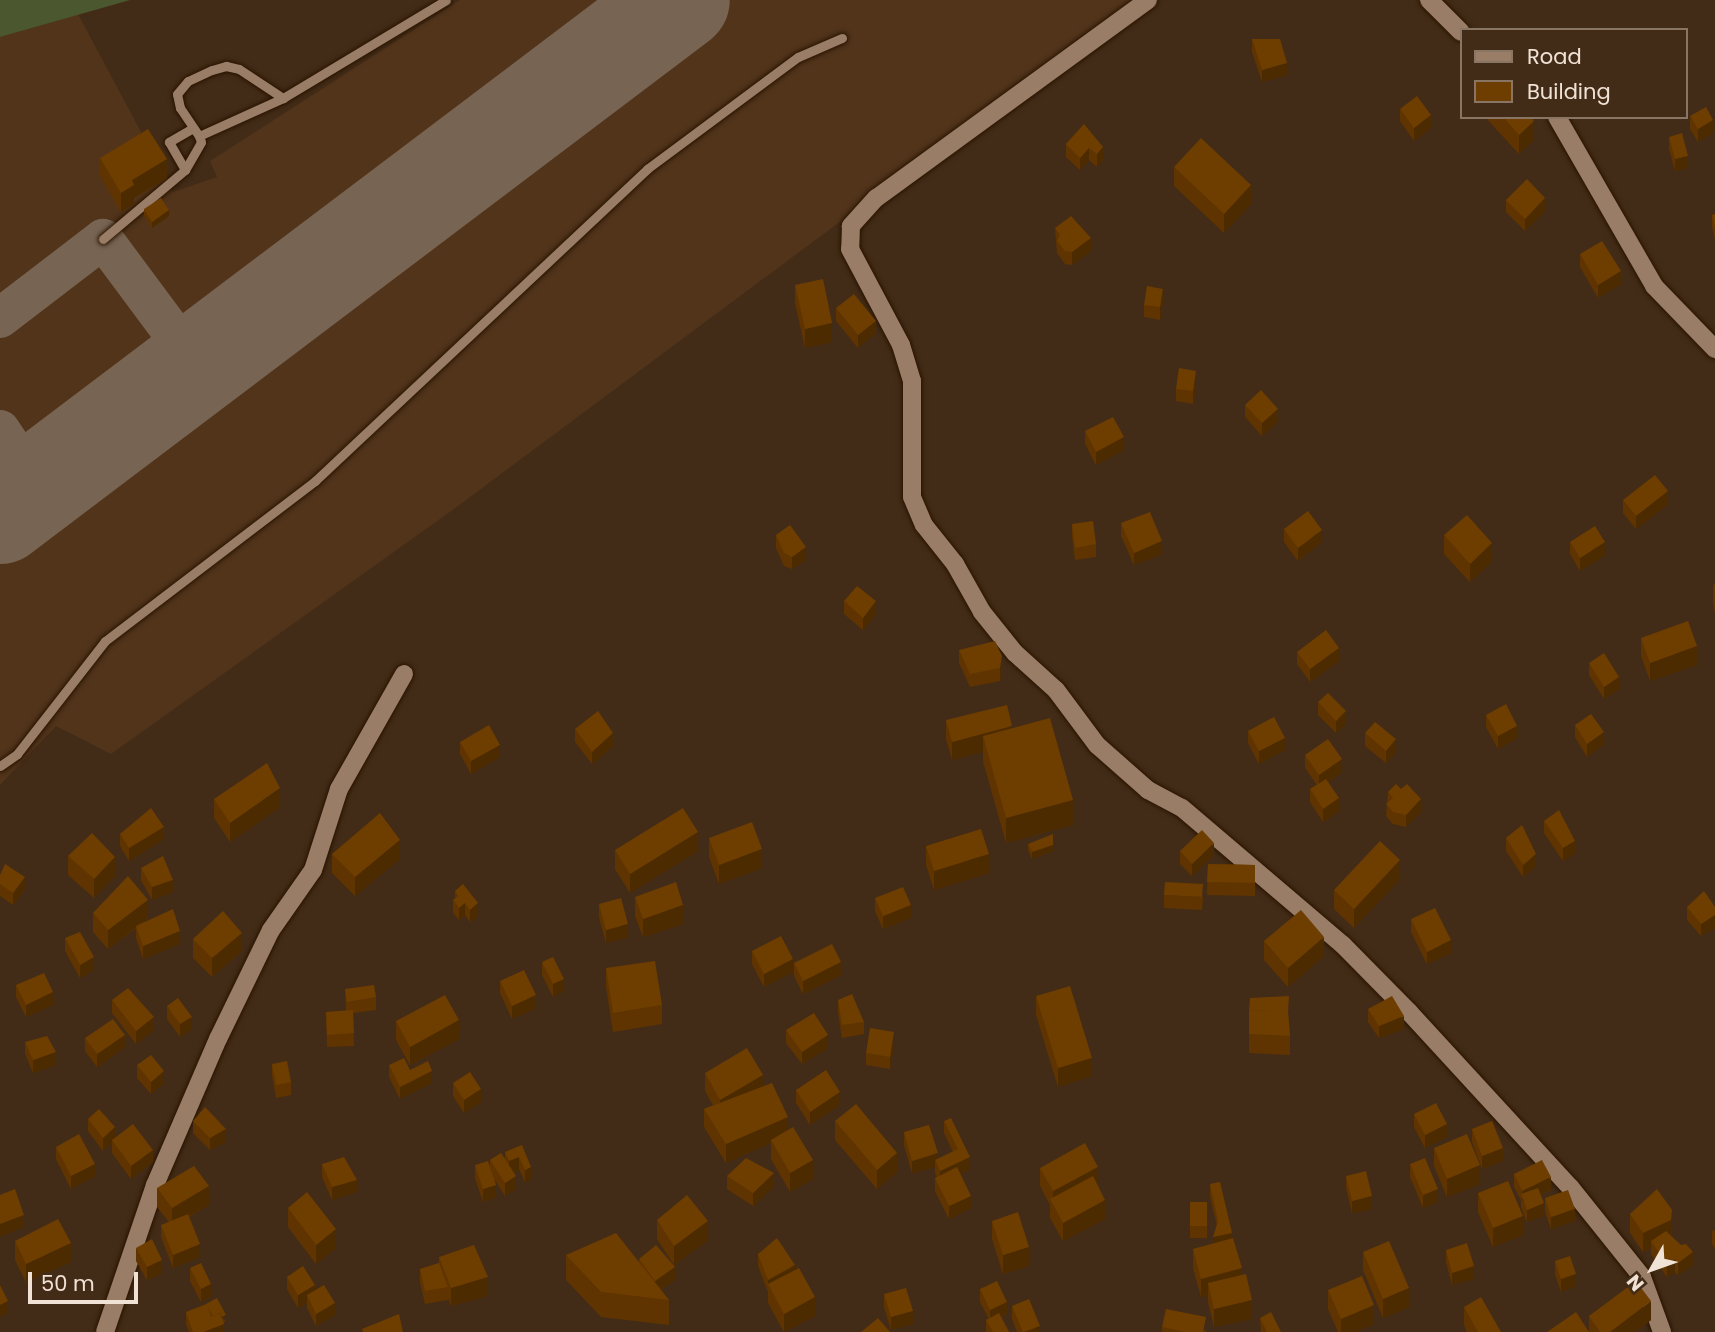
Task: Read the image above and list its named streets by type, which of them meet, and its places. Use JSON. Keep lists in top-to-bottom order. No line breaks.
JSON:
{"legend":["Road","Building"],"scale_bar":"50 m","north":"bottom left"}
